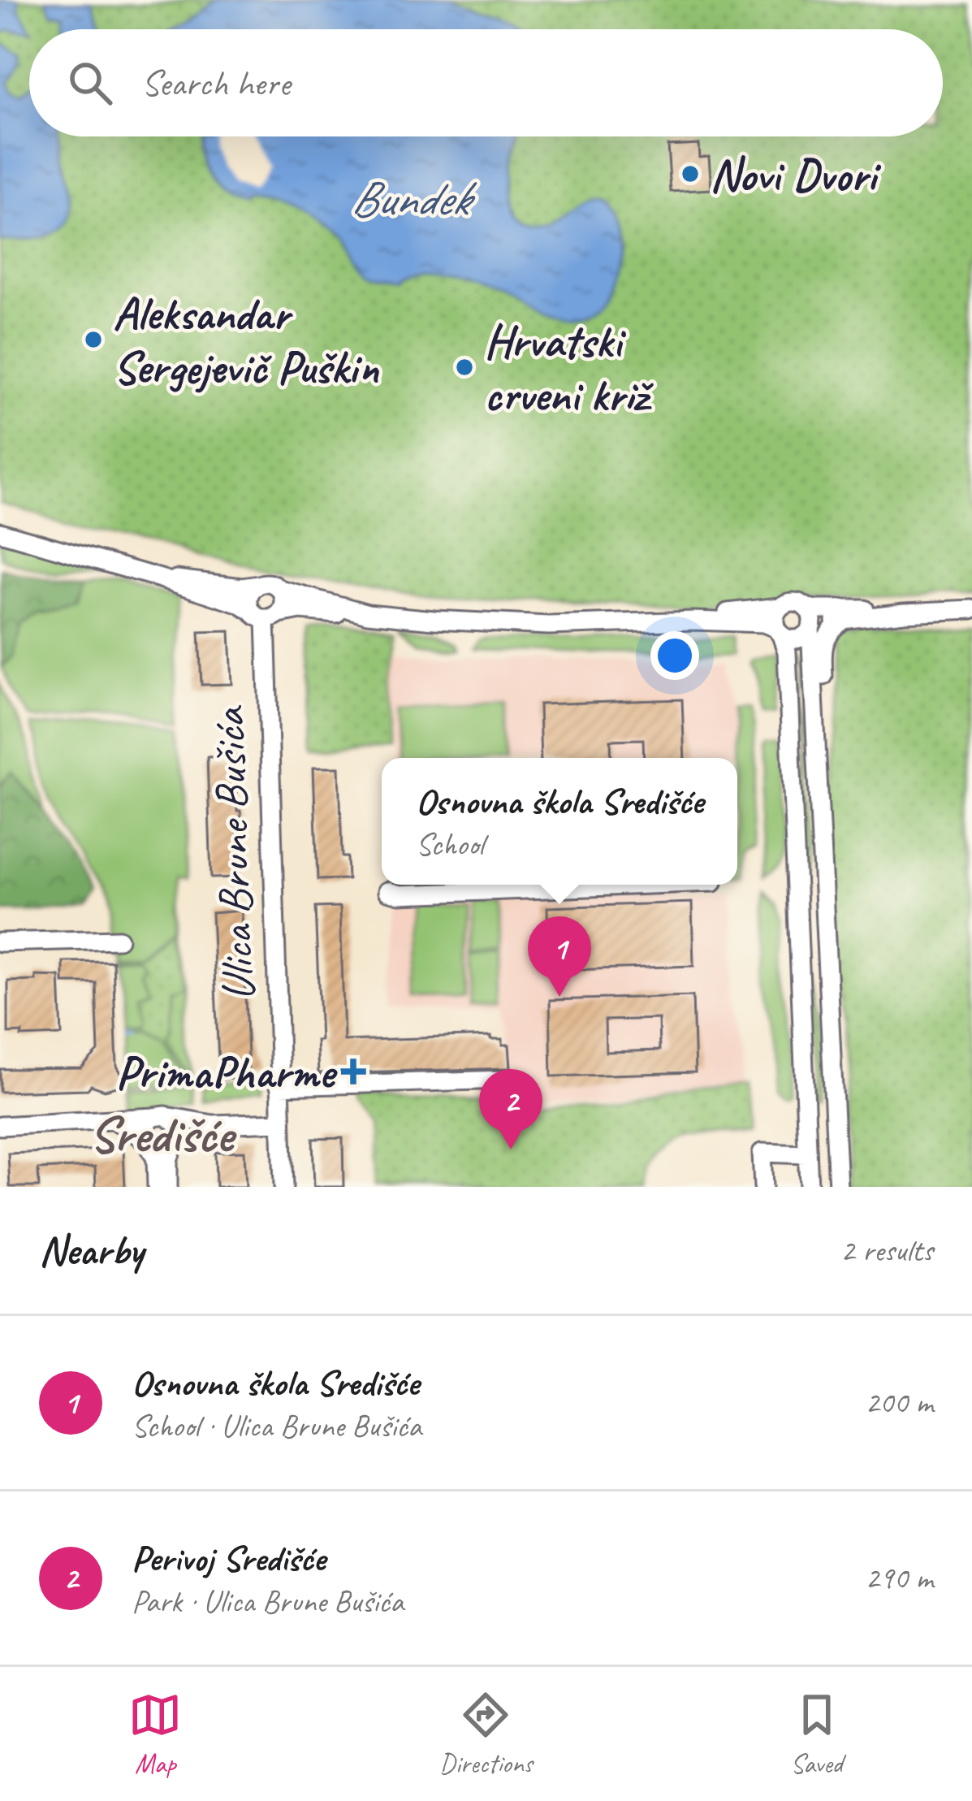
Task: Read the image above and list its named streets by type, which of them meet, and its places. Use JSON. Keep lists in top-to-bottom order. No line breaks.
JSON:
{"streets":{"street":["Ulica Brune Bušića"]},"districts":["Središće"],"water":["Bundek"],"places":{"other":["Novi Dvori","Aleksandar Sergejevič Puškin","Hrvatski crveni križ"],"health":["PrimaPharme"]},"page":{"search":"Search here","popup":["Osnovna škola Središće","School"],"pins":["1","2"],"heading":["Nearby","2 results"],"list":[{"mark":"1","name":"Osnovna škola Središće","note":"School · Ulica Brune Bušića","value":"200 m"},{"mark":"2","name":"Perivoj Središće","note":"Park · Ulica Brune Bušića","value":"290 m"}],"nav":["Map","Directions","Saved"]}}
